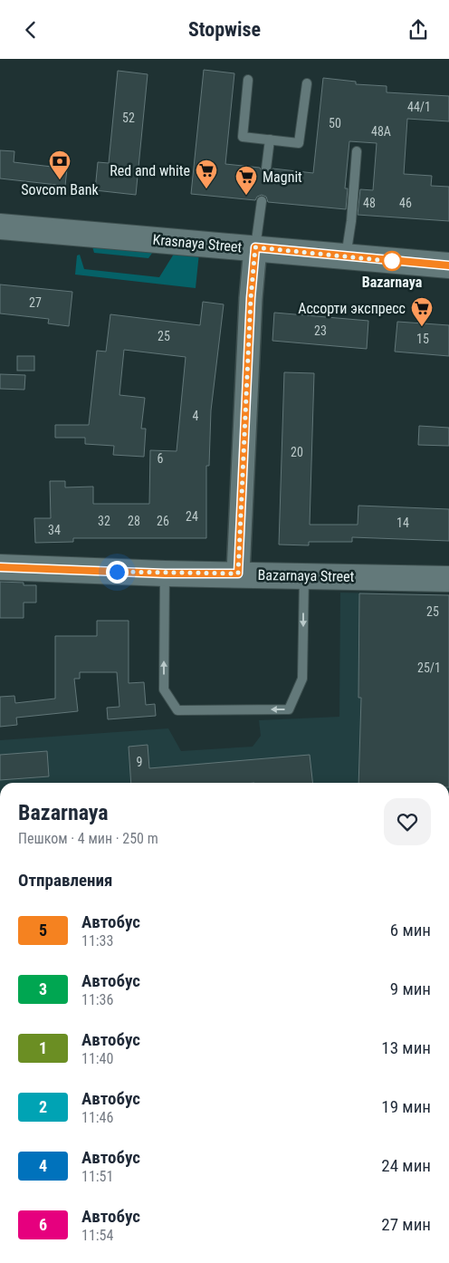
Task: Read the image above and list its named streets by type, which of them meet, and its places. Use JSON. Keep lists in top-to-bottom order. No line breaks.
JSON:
{"streets":{"main road":["Krasnaya Street","Bazarnaya Street"]},"places":{"bank":["Sovcom Bank"],"supermarket":["Red and white","Magnit","Ассорти экспресс"],"other":["Bazarnaya"]},"lines":["bus line 5"],"house_numbers":["44/1","52","50","48А","48","46","27","23","25","15","4","20","6","24","32","28","26","14","34","25","25/1","9"],"page":{"header":"Stopwise","heading":[["Bazarnaya","Пешком · 4 мин · 250 m"],"Отправления"],"list":[{"mark":"5","name":"Автобус","note":"11:33","value":"6 мин"},{"mark":"3","name":"Автобус","note":"11:36","value":"9 мин"},{"mark":"1","name":"Автобус","note":"11:40","value":"13 мин"},{"mark":"2","name":"Автобус","note":"11:46","value":"19 мин"},{"mark":"4","name":"Автобус","note":"11:51","value":"24 мин"},{"mark":"6","name":"Автобус","note":"11:54","value":"27 мин"}]}}
